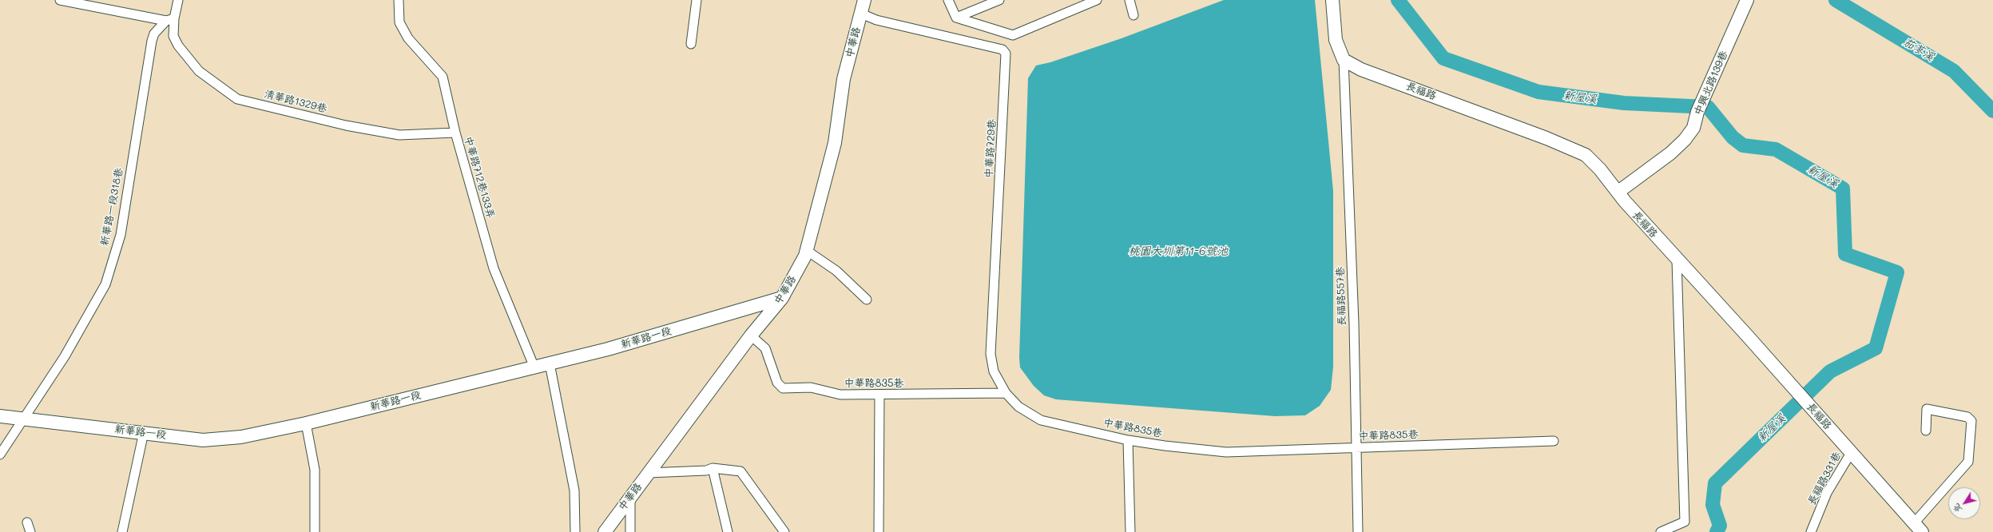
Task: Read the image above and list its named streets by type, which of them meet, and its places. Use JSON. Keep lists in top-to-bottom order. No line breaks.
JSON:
{"streets":{"street":["中華路","中興北路139巷","長福路","清華路1329巷","中華路729巷","中華路712巷133弄","新華路一段318巷","長福路557巷","新華路一段","中華路835巷","長福路331巷"]},"crossings":[["中華路","中華路729巷"],["中華路","新華路一段"],["中華路","中華路835巷"],["中興北路139巷","長福路"],["長福路","長福路557巷"],["長福路","長福路331巷"],["清華路1329巷","中華路712巷133弄"],["清華路1329巷","新華路一段318巷"],["中華路729巷","中華路835巷"],["中華路712巷133弄","新華路一段"],["新華路一段318巷","新華路一段"],["長福路557巷","中華路835巷"]],"water":["茄苳溪","新屋溪","桃園大圳第11-6號池"],"north":"bottom left"}
